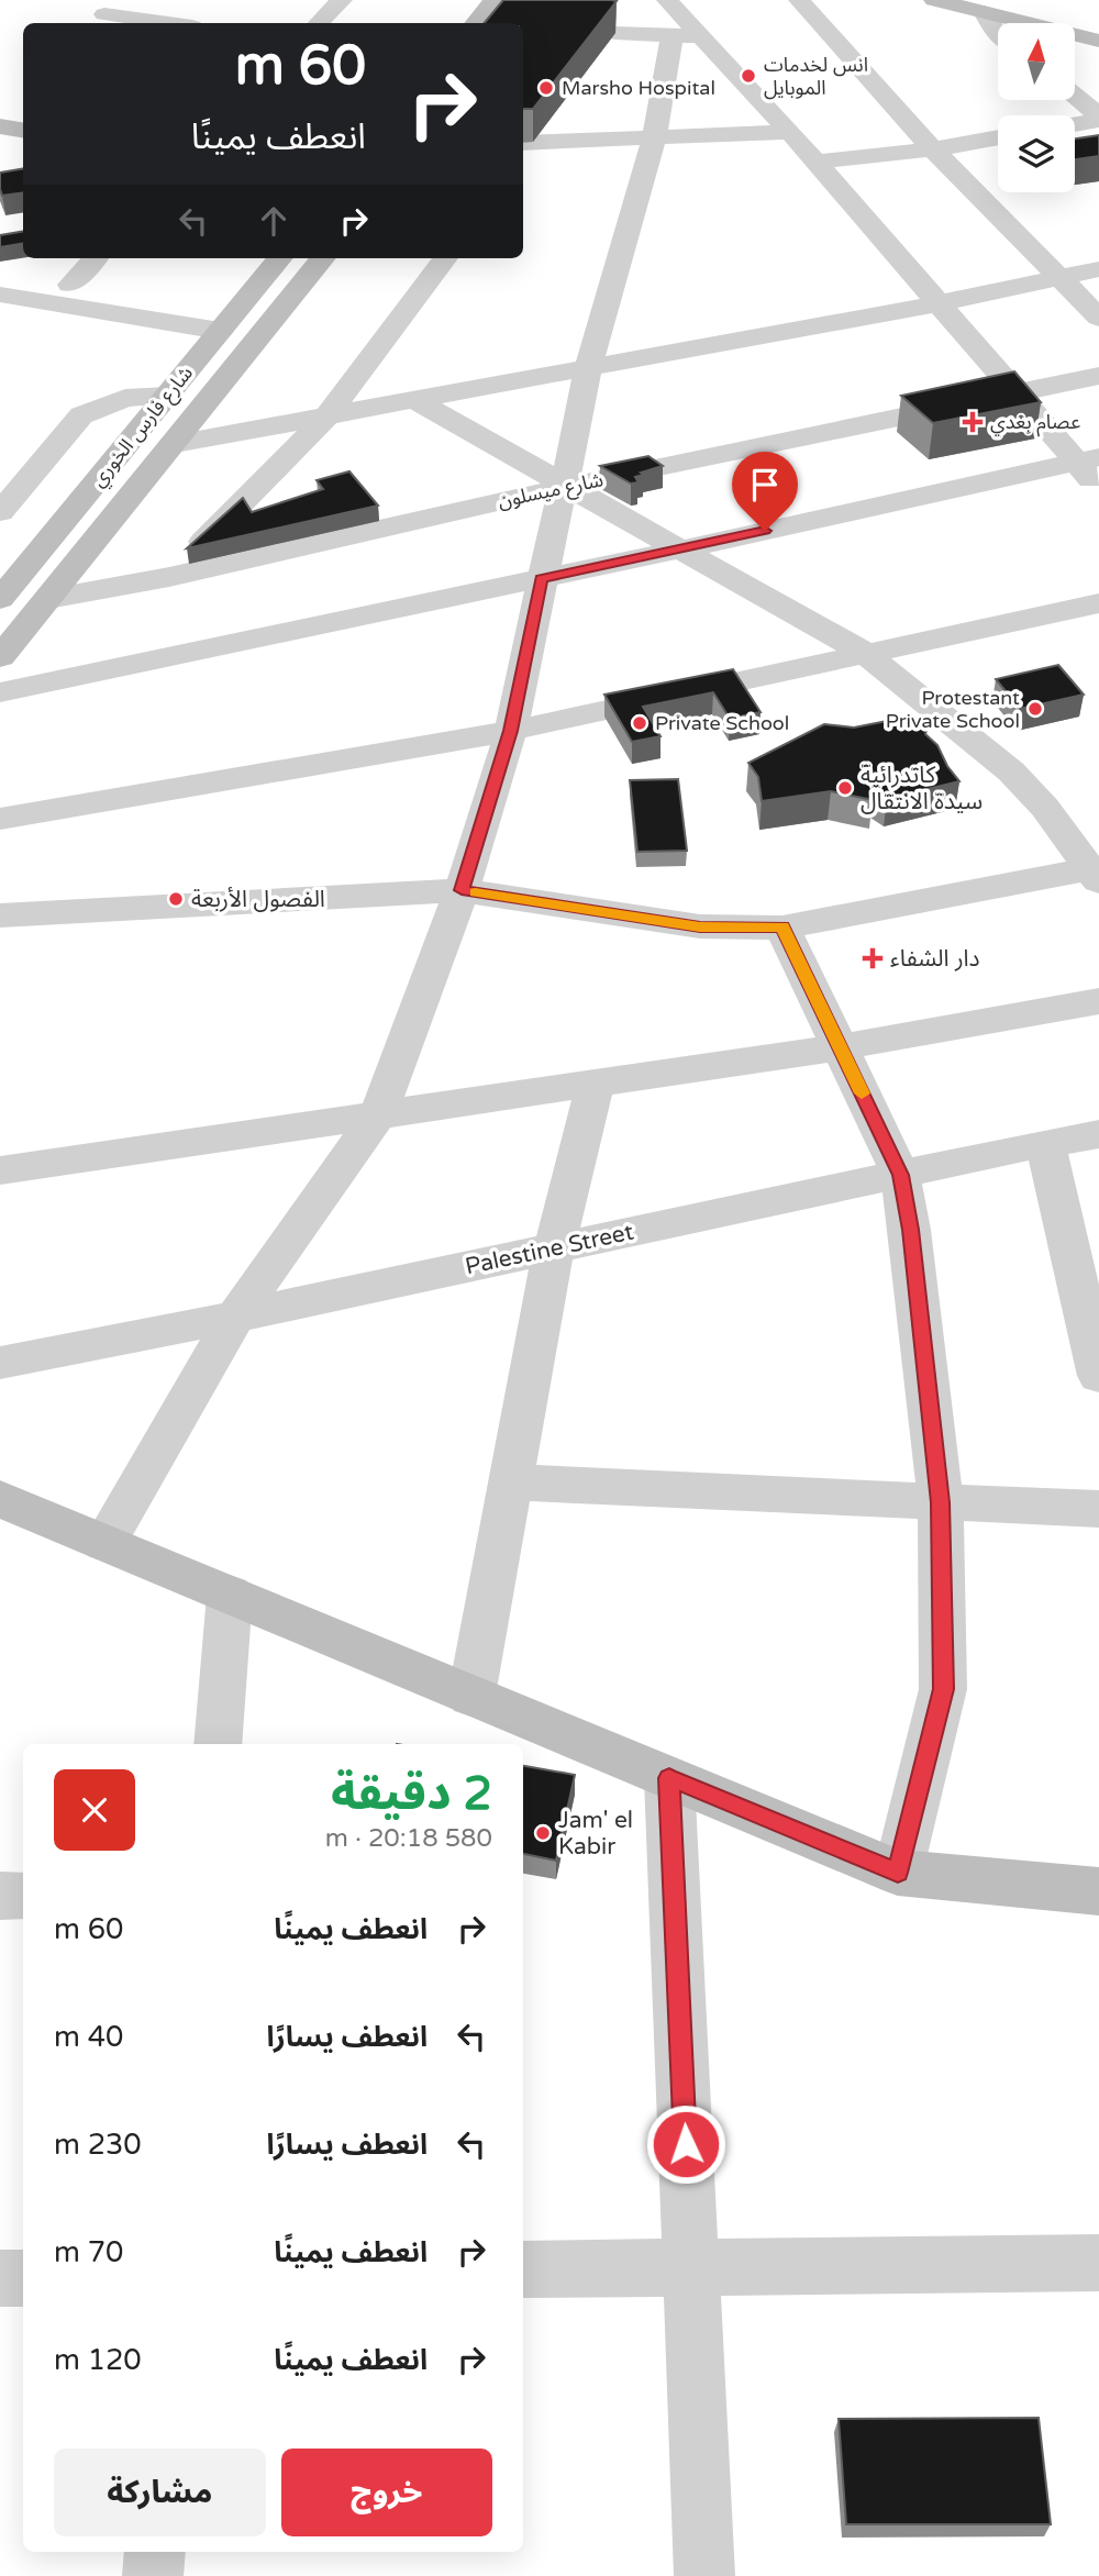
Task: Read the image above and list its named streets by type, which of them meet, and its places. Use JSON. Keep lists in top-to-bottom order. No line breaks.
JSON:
{"streets":{"street":["شارع فارس الخوري","شارع ميسلون","Palestine Street"]},"places":{"other":["انس لخدمات الموبايل","Marsho Hospital","Protestant Private School","Private School","كاتدرائية سيدة الانتقال","الفصول الأربعة","Jam' el Kabir"],"health":["عصام بغدي","دار الشفاء"]},"north":"top","page":{"turn":["60 m","انعطف يمينًا"],"heading":["2 دقيقة","580 m · 20:18"],"list":[{"name":"انعطف يمينًا","value":"60 m"},{"name":"انعطف يسارًا","value":"40 m"},{"name":"انعطف يسارًا","value":"230 m"},{"name":"انعطف يمينًا","value":"70 m"},{"name":"انعطف يمينًا","value":"120 m"}],"buttons":["خروج","مشاركة"]}}
